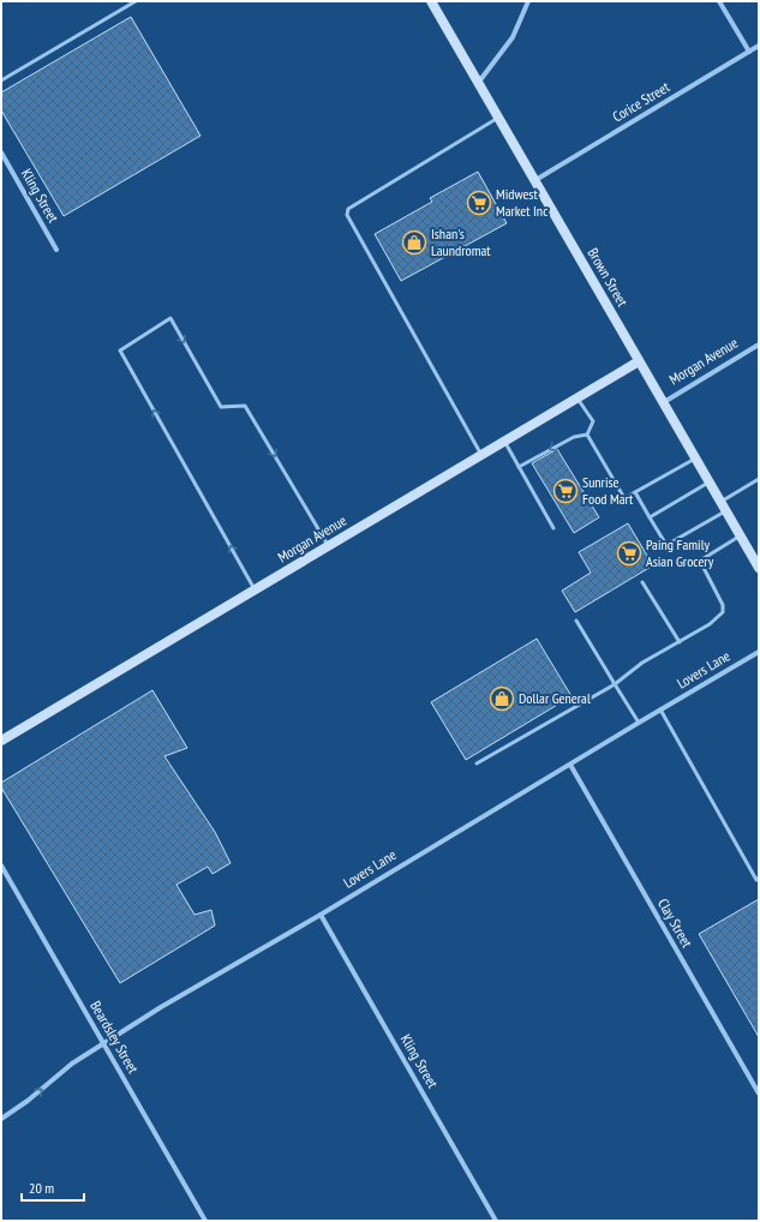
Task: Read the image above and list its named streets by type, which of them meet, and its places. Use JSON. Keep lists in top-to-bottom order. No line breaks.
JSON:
{"streets":{"street":["Corice Street","Kling Street","Brown Street","Morgan Avenue","Lovers Lane","Clay Street","Beardsley Street"]},"crossings":[["Corice Street","Brown Street"],["Kling Street","Lovers Lane"],["Brown Street","Morgan Avenue"],["Lovers Lane","Clay Street"],["Lovers Lane","Beardsley Street"]],"places":{"supermarket":["Midwest Market Inc","Sunrise Food Mart","Paing Family Asian Grocery"],"shop":["Ishan's Laundromat","Dollar General"]},"scale_bar":"20 m"}
